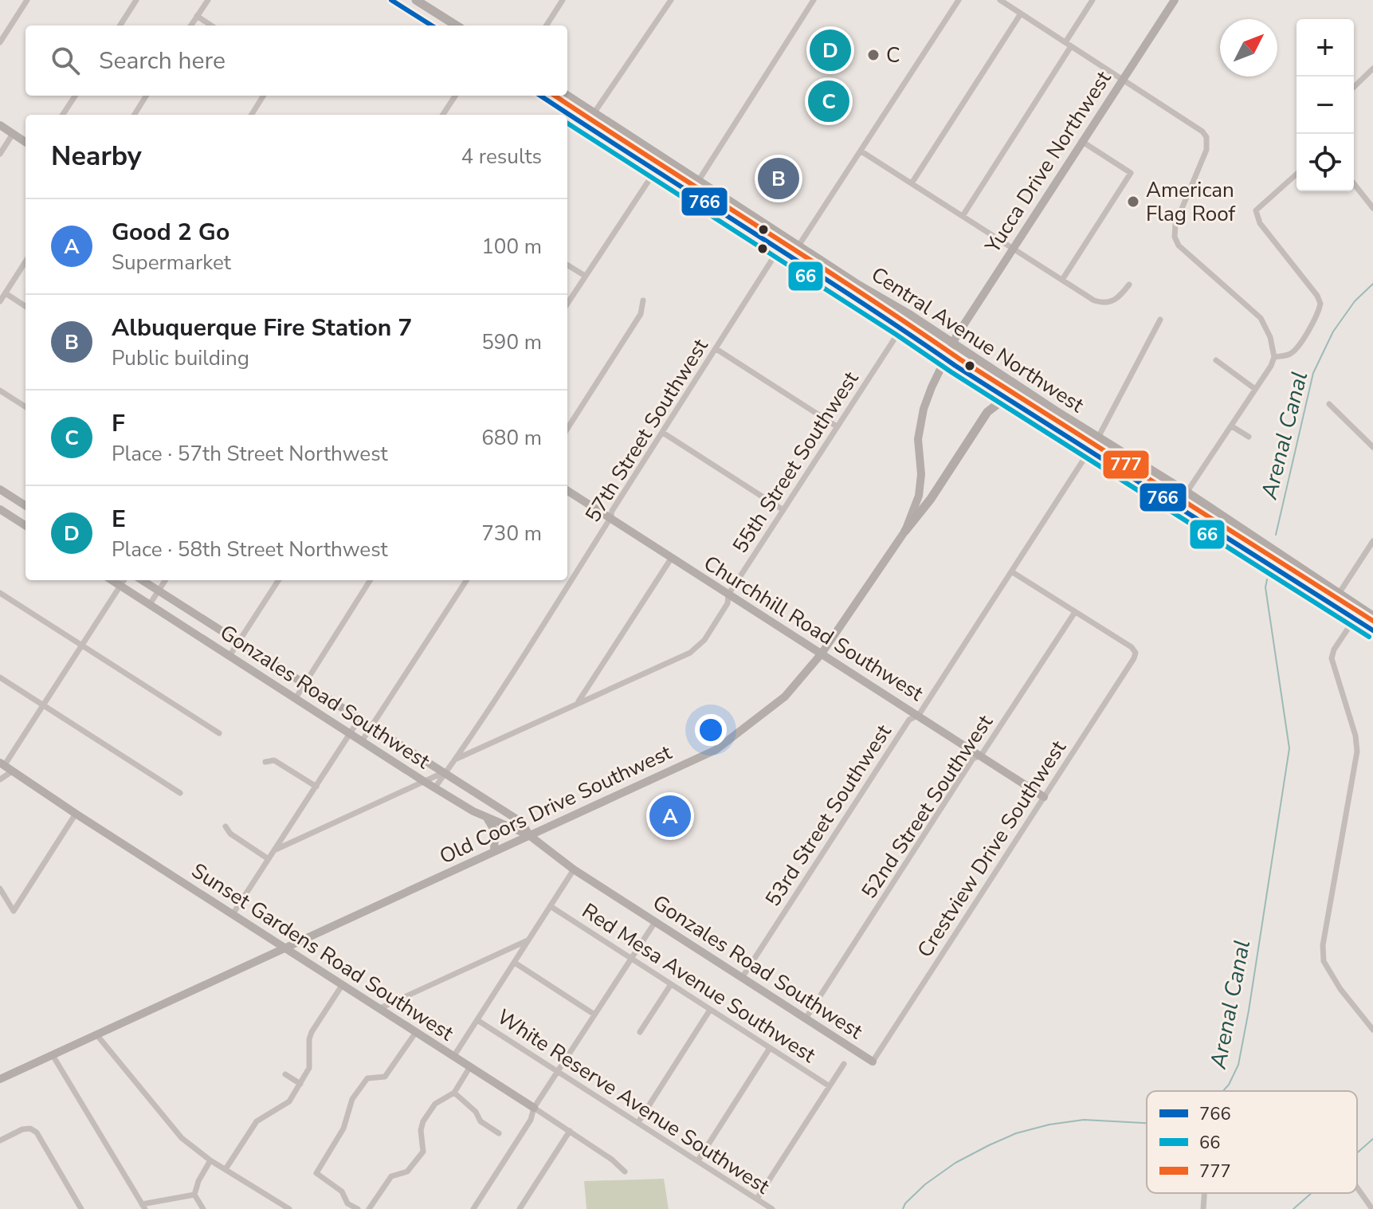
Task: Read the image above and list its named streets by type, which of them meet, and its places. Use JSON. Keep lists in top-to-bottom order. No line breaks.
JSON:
{"streets":{"main road":["Central Avenue Northwest"],"street":["Yucca Drive Northwest","57th Street Southwest","55th Street Southwest","Churchhill Road Southwest","Gonzales Road Southwest","Old Coors Drive Southwest","52nd Street Southwest","53rd Street Southwest","Crestview Drive Southwest","Sunset Gardens Road Southwest","Red Mesa Avenue Southwest","White Reserve Avenue Southwest"]},"crossings":[["Yucca Drive Northwest","Central Avenue Northwest"],["Yucca Drive Northwest","Old Coors Drive Southwest"],["Central Avenue Northwest","Old Coors Drive Southwest"],["57th Street Southwest","55th Street Southwest"],["57th Street Southwest","Churchhill Road Southwest"],["57th Street Southwest","Gonzales Road Southwest"],["55th Street Southwest","Churchhill Road Southwest"],["Churchhill Road Southwest","Old Coors Drive Southwest"],["Churchhill Road Southwest","52nd Street Southwest"],["Churchhill Road Southwest","53rd Street Southwest"],["Churchhill Road Southwest","Crestview Drive Southwest"],["Gonzales Road Southwest","Old Coors Drive Southwest"],["Gonzales Road Southwest","52nd Street Southwest"],["Gonzales Road Southwest","53rd Street Southwest"],["Gonzales Road Southwest","Crestview Drive Southwest"],["Old Coors Drive Southwest","Sunset Gardens Road Southwest"],["52nd Street Southwest","Crestview Drive Southwest"]],"water":["Arenal Canal"],"places":["C","American Flag Roof"],"lines":["transit line 766","transit line 777","transit line 66"],"legend":["766","66","777"],"north":"top right","page":{"map_buttons":["+","−"],"search":"Search here","pins":["D","C","B","A"],"heading":["Nearby","4 results"],"list":[{"mark":"A","name":"Good 2 Go","note":"Supermarket","value":"100 m"},{"mark":"B","name":"Albuquerque Fire Station 7","note":"Public building","value":"590 m"},{"mark":"C","name":"F","note":"Place · 57th Street Northwest","value":"680 m"},{"mark":"D","name":"E","note":"Place · 58th Street Northwest","value":"730 m"}]}}
